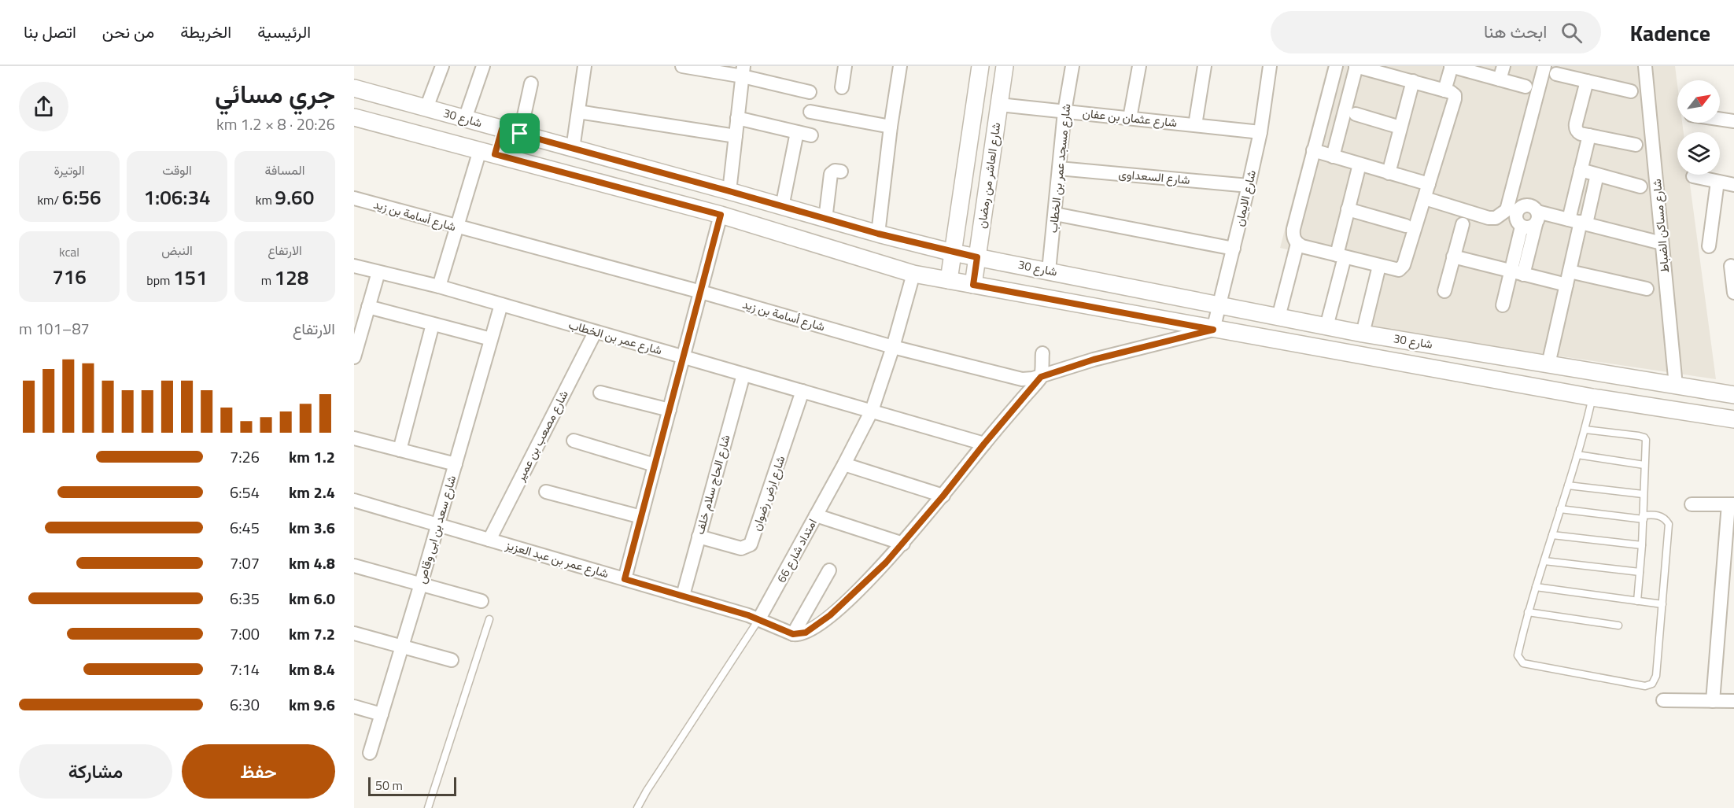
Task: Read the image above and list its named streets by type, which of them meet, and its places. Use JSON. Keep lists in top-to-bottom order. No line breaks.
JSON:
{"streets":{"street":["شارع 30","شارع عثمان بن عفان","شارع مسجد عمر بن الخطاب","شارع العاشر من رمضان","شارع السعداوى","شارع الايمان","شارع أسامة بن زيد","شارع مساكن الضباط","شارع عمر بن الخطاب","شارع مصعب بن عمير","شارع الحاج سلام خلف","شارع ارض رضوان","شارع سعد بن ابى وقاص","امتداد شارع 66","شارع عمر بن عبد العزيز"]},"crossings":[["شارع 30","شارع مسجد عمر بن الخطاب"],["شارع 30","شارع العاشر من رمضان"],["شارع 30","شارع الايمان"],["شارع 30","شارع أسامة بن زيد"],["شارع 30","شارع مساكن الضباط"],["شارع 30","امتداد شارع 66"],["شارع عثمان بن عفان","شارع مسجد عمر بن الخطاب"],["شارع عثمان بن عفان","شارع العاشر من رمضان"],["شارع عثمان بن عفان","شارع الايمان"],["شارع مسجد عمر بن الخطاب","شارع السعداوى"],["شارع السعداوى","شارع الايمان"],["شارع الايمان","شارع أسامة بن زيد"],["شارع أسامة بن زيد","امتداد شارع 66"],["شارع عمر بن الخطاب","شارع مصعب بن عمير"],["شارع عمر بن الخطاب","شارع الحاج سلام خلف"],["شارع عمر بن الخطاب","شارع ارض رضوان"],["شارع عمر بن الخطاب","شارع سعد بن ابى وقاص"],["شارع عمر بن الخطاب","امتداد شارع 66"],["شارع مصعب بن عمير","شارع عمر بن عبد العزيز"],["شارع الحاج سلام خلف","شارع ارض رضوان"],["شارع الحاج سلام خلف","شارع عمر بن عبد العزيز"],["شارع سعد بن ابى وقاص","شارع عمر بن عبد العزيز"],["امتداد شارع 66","شارع عمر بن عبد العزيز"]],"scale_bar":"50 m","north":"top right","page":{"header":"Kadence","search":"ابحث هنا","nav":["الرئيسية","الخريطة","من نحن","اتصل بنا"],"heading":["جري مسائي","20:26 · 8 × 1.2 km"],"stats":[["المسافة","9.60 km"],["الوقت","1:06:34"],["الوتيرة","6:56 /km"],["الارتفاع","128 m"],["النبض","151 bpm"],["kcal","716"]],"chart":["الارتفاع","87–101 m"],"list":[{"name":"1.2 km","note":"7:26"},{"name":"2.4 km","note":"6:54"},{"name":"3.6 km","note":"6:45"},{"name":"4.8 km","note":"7:07"},{"name":"6.0 km","note":"6:35"},{"name":"7.2 km","note":"7:00"},{"name":"8.4 km","note":"7:14"},{"name":"9.6 km","note":"6:30"}],"buttons":["حفظ","مشاركة"],"scale":"50 m"}}
